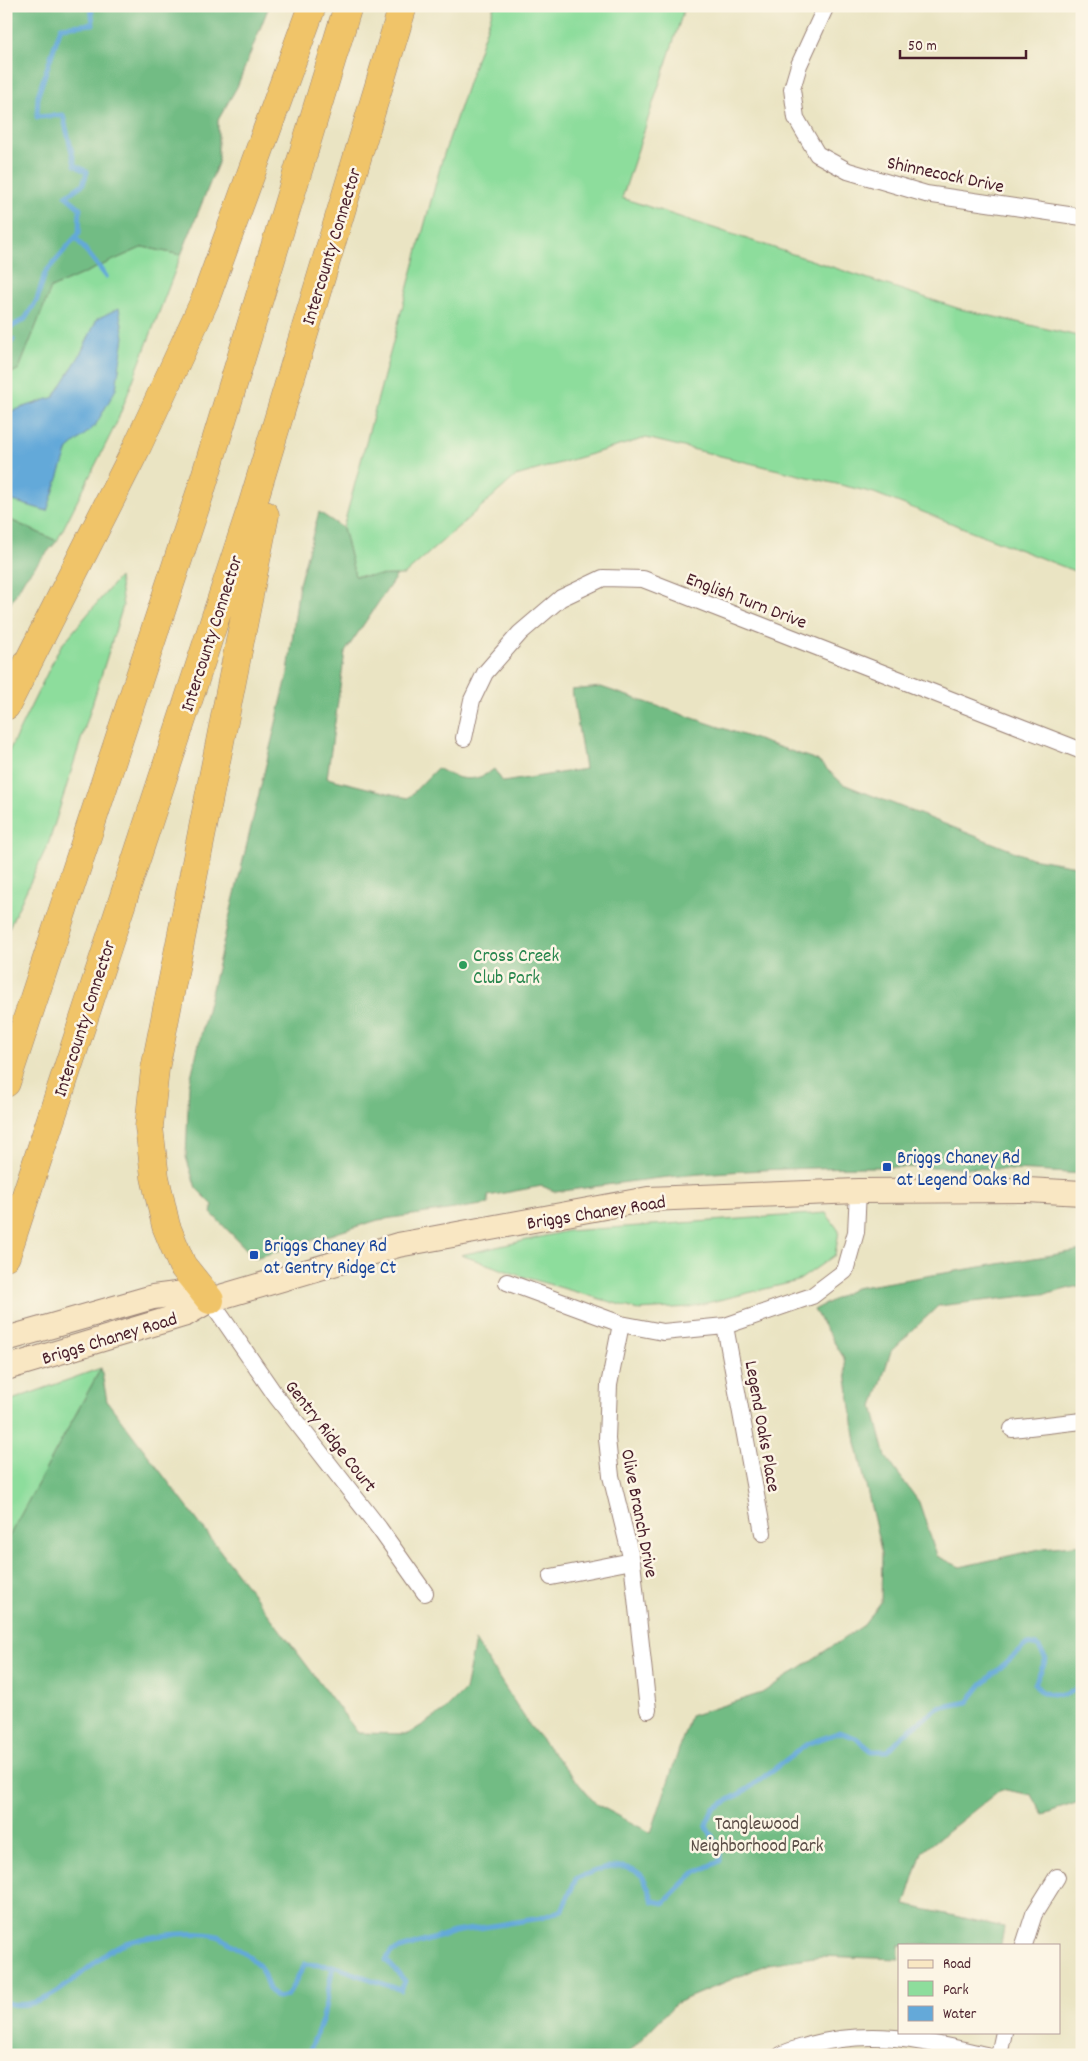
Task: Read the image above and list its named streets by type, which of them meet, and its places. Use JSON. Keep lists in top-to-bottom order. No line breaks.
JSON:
{"streets":{"highway":["Intercounty Connector"],"main road":["Briggs Chaney Road"],"street":["Shinnecock Drive","English Turn Drive","Legend Oaks Place","Gentry Ridge Court","Olive Branch Drive"]},"crossings":[["Briggs Chaney Road","Gentry Ridge Court"]],"parks":["Tanglewood Neighborhood Park"],"places":{"other":["Cross Creek Club Park"],"transit":["Briggs Chaney Rd at Legend Oaks Rd","Briggs Chaney Rd at Gentry Ridge Ct"]},"legend":["Road","Park","Water"],"scale_bar":"50 m"}
